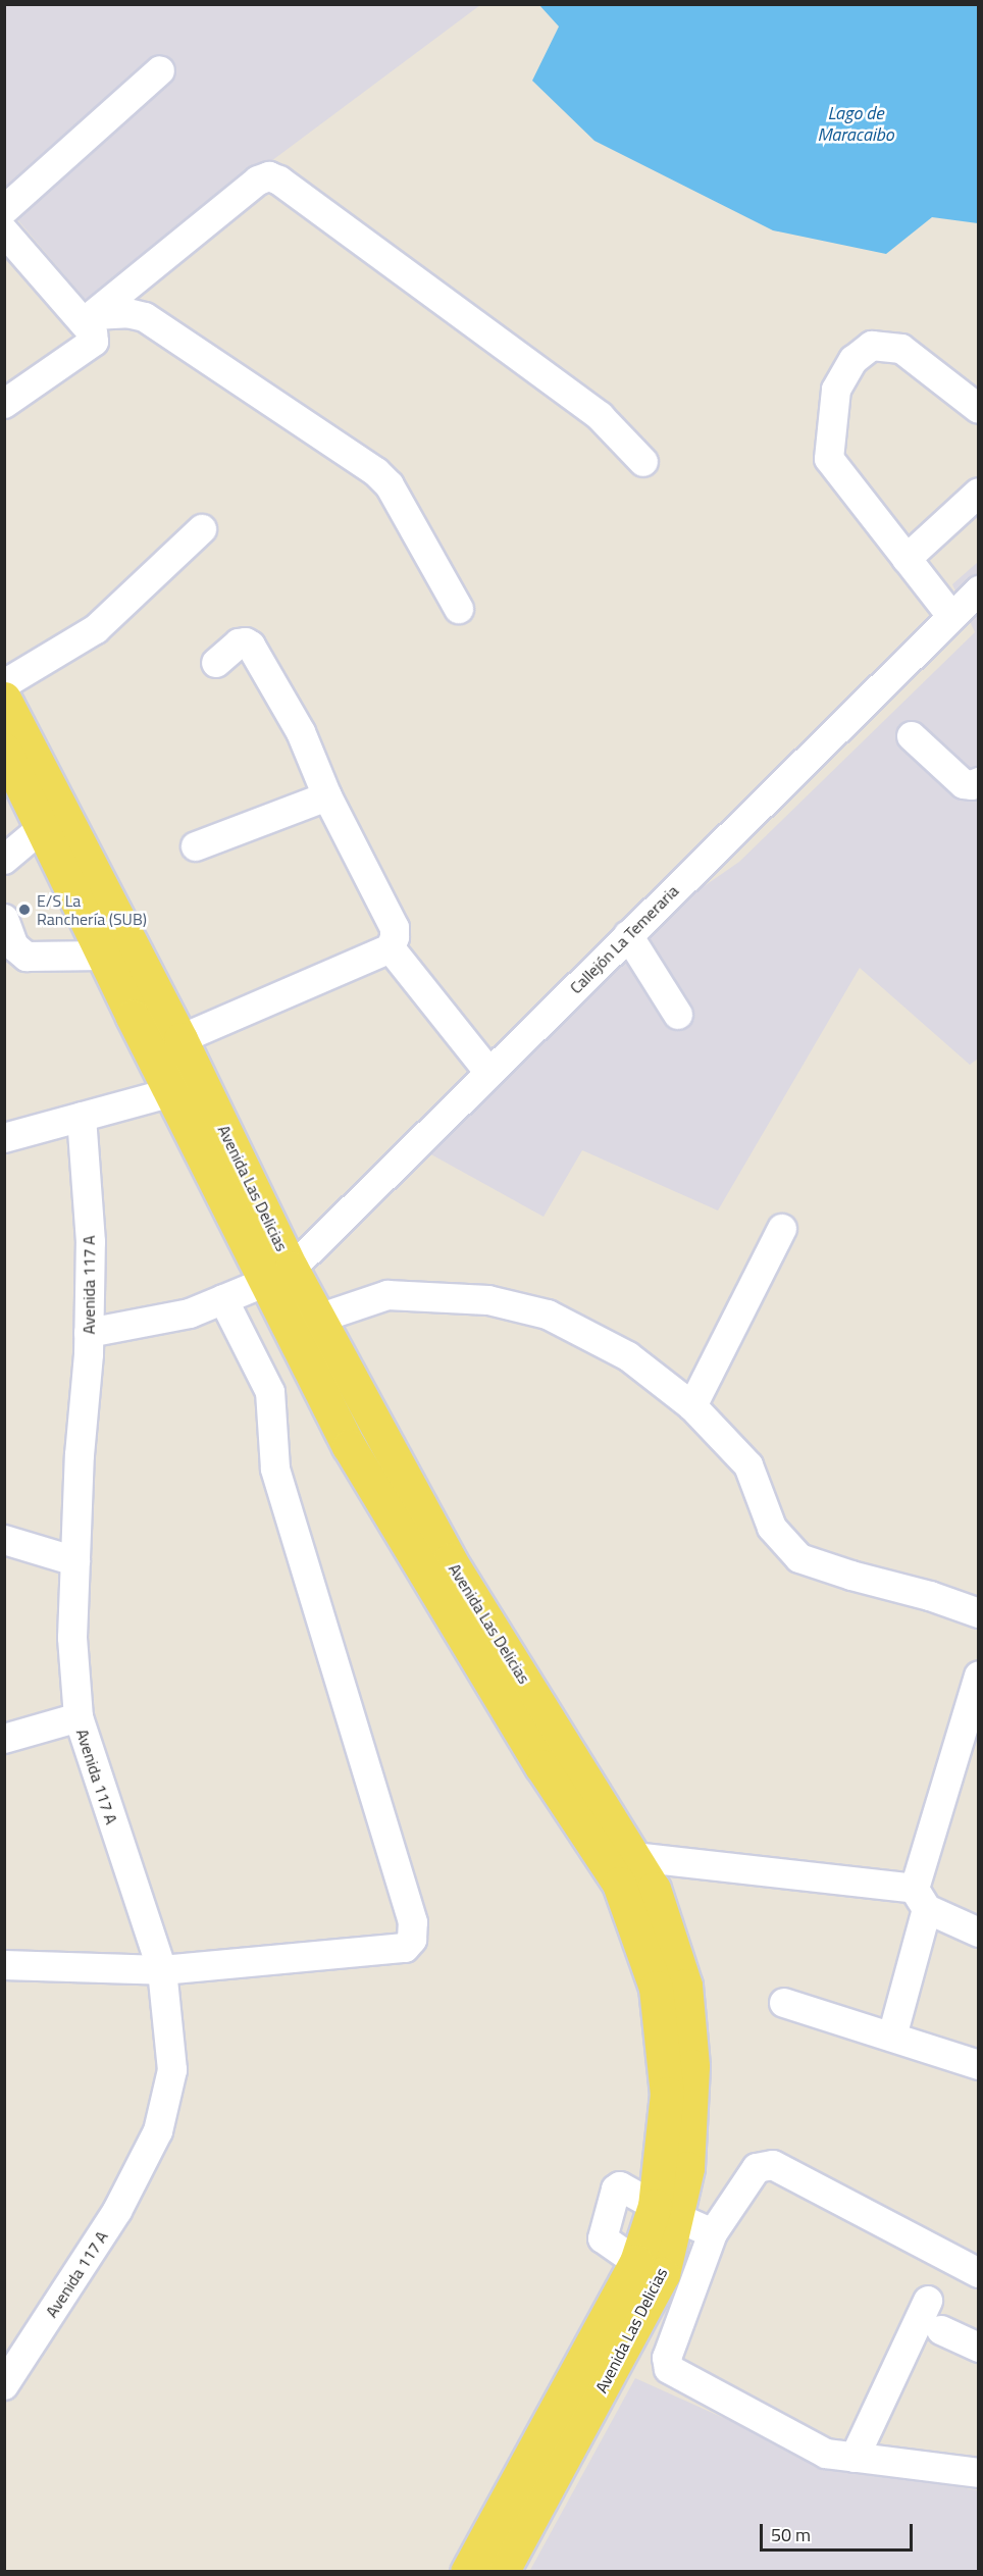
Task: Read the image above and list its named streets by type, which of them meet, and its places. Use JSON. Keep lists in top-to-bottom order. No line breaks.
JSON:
{"streets":{"main road":["Avenida Las Delicias"],"street":["Callejón La Temeraria","Avenida 117 A"]},"crossings":[["Callejón La Temeraria","Avenida Las Delicias"]],"water":["Lago de Maracaibo"],"places":["E/S La Ranchería (SUB)"],"scale_bar":"50 m"}
